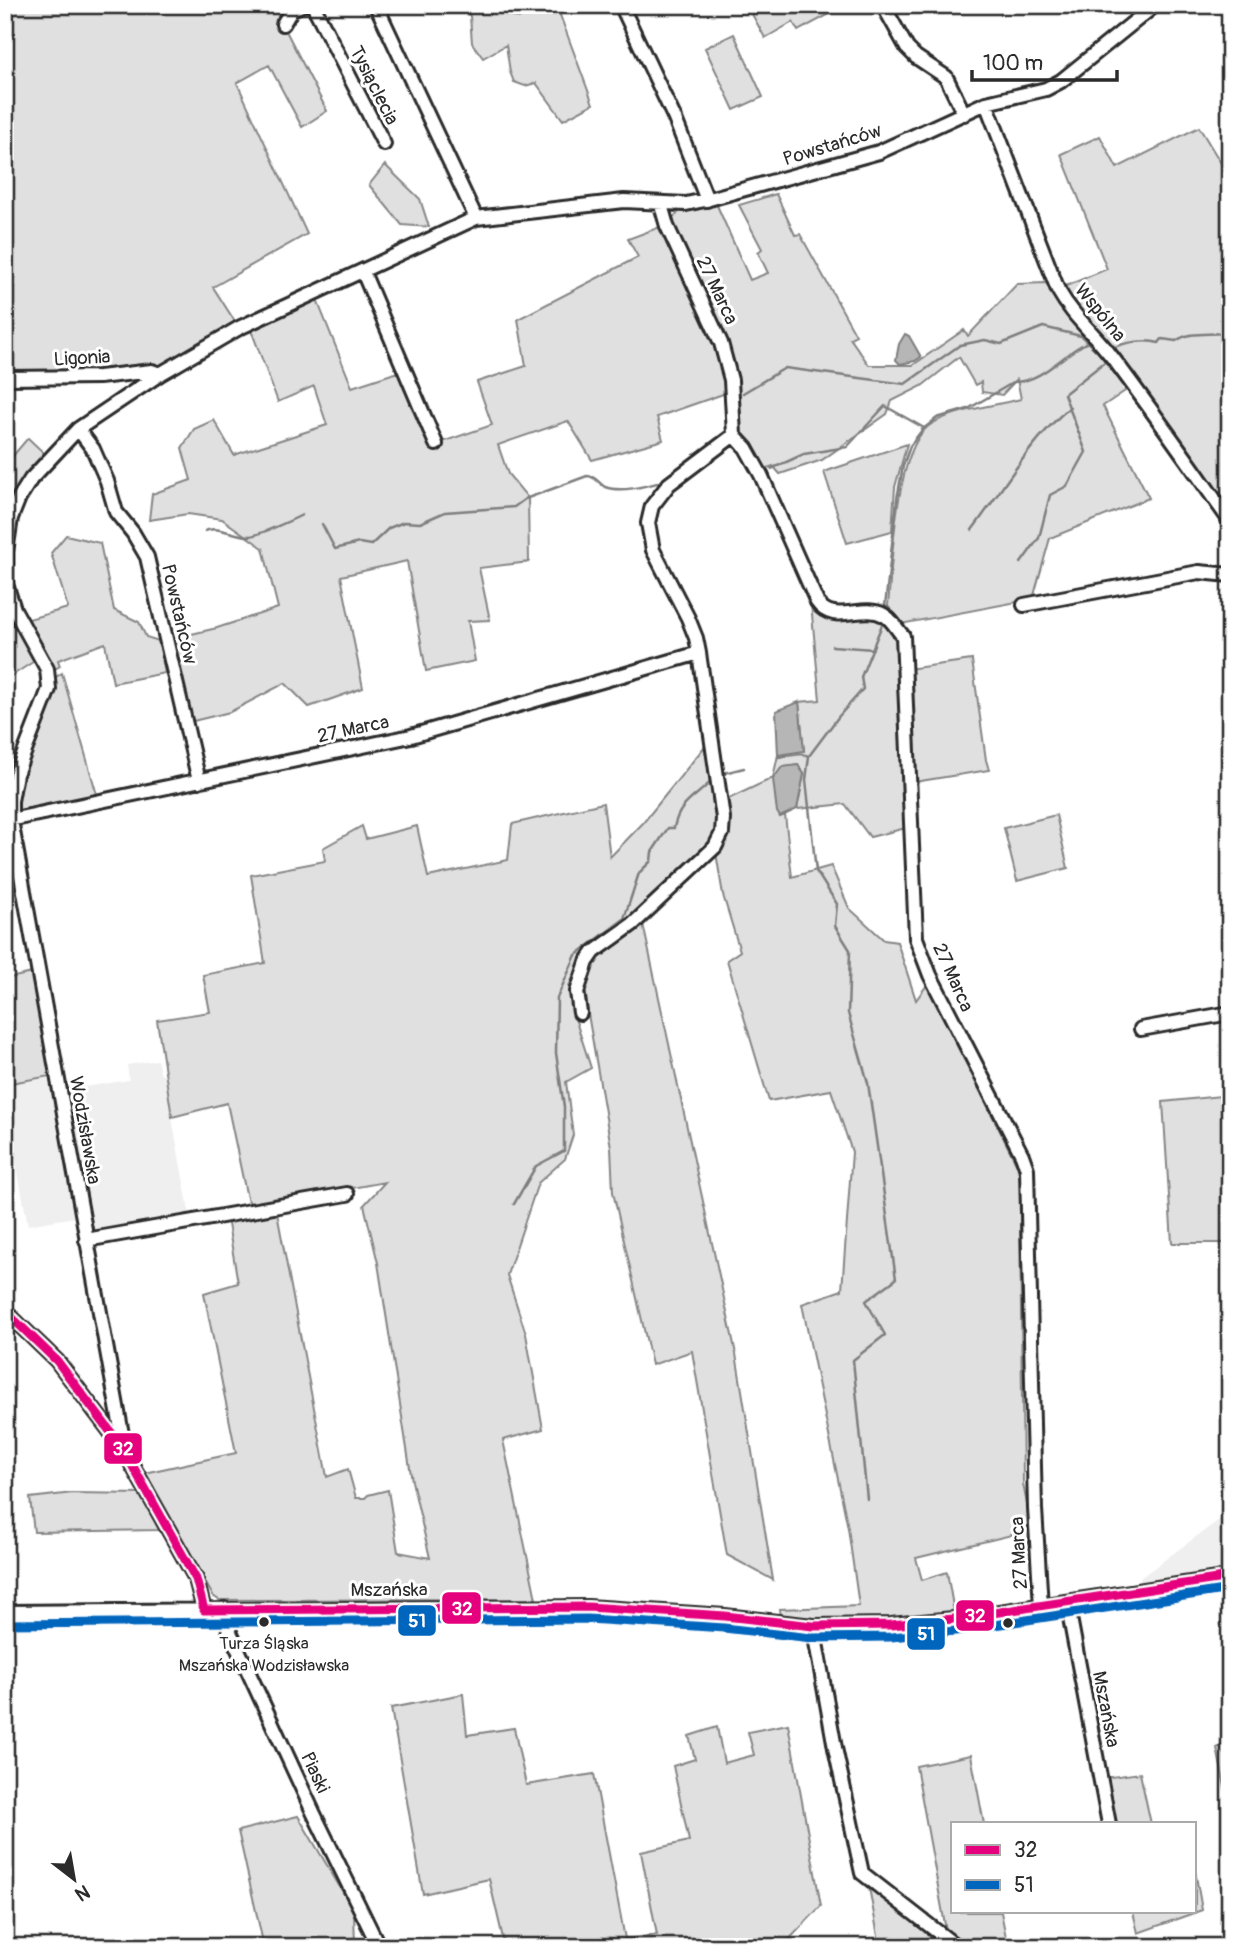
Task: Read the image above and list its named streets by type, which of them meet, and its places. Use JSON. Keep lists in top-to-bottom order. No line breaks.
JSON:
{"streets":{"street":["Tysiąclecia","Powstańców","27 Marca","Wspólna","Ligonia","Wodzisławska","Mszańska","Piaski"]},"crossings":[["Tysiąclecia","Powstańców"],["Powstańców","27 Marca"],["Powstańców","Wspólna"],["Powstańców","Ligonia"],["Powstańców","Wodzisławska"],["27 Marca","Wodzisławska"],["27 Marca","Mszańska"],["Wodzisławska","Mszańska"],["Mszańska","Piaski"]],"places":["Turza Śląska Mszańska Wodzisławska"],"lines":["transit line 32","transit line 51"],"legend":["32","51"],"scale_bar":"100 m","north":"bottom right"}
